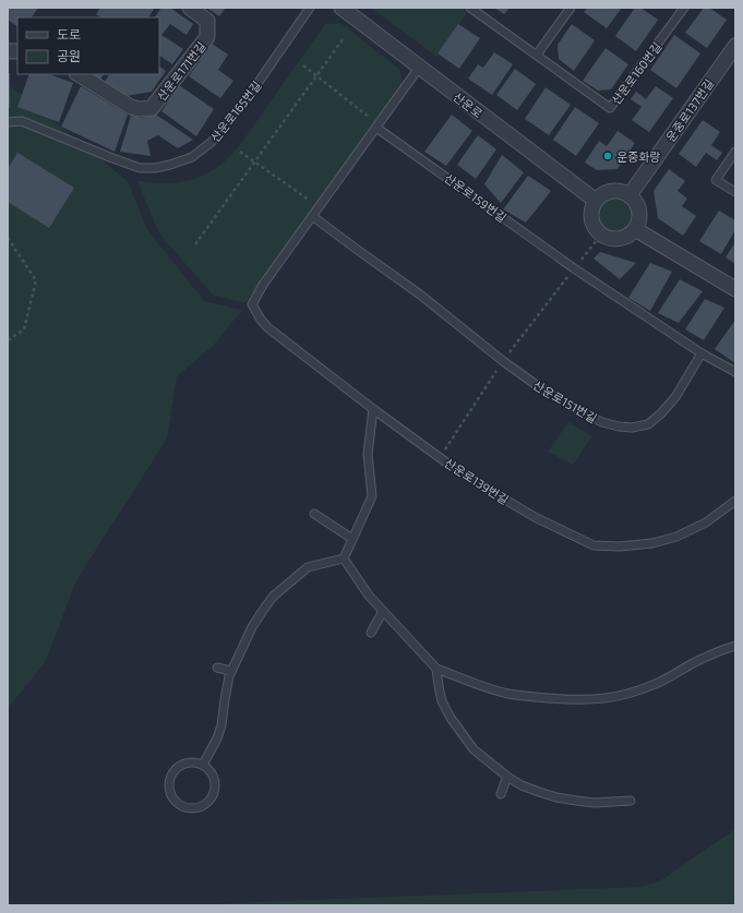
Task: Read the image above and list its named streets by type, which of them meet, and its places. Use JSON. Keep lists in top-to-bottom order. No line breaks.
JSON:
{"streets":{"street":["산운로171번길","산운로","운중로137번길"],"lane":["산운로160번길","산운로165번길","산운로159번길","산운로151번길","산운로139번길"]},"crossings":[["산운로","운중로137번길"]],"places":["운중화랑"],"legend":["도로","공원"]}
